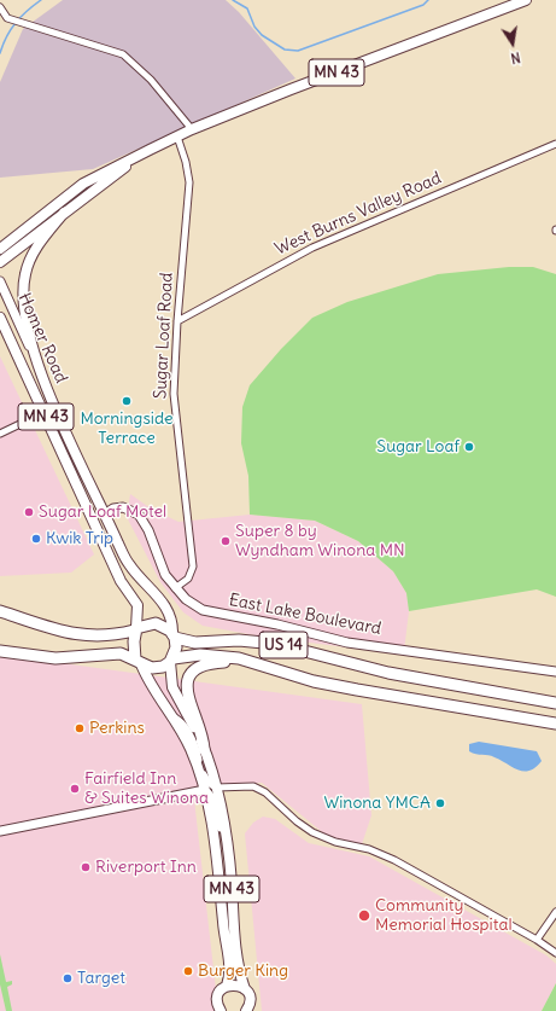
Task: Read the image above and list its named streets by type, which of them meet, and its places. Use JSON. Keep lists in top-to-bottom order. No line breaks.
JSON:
{"streets":{"highway":["US 14"],"main road":["MN 43","Homer Road"],"street":["West Burns Valley Road","Sugar Loaf Road","East Lake Boulevard"]},"crossings":[["MN 43","Sugar Loaf Road"],["MN 43","Homer Road"],["MN 43","East Lake Boulevard"],["MN 43","US 14"],["West Burns Valley Road","Sugar Loaf Road"],["Sugar Loaf Road","East Lake Boulevard"],["Homer Road","East Lake Boulevard"],["Homer Road","US 14"]],"places":["Morningside Terrace","Sugar Loaf","Sugar Loaf Motel","Kwik Trip","Super 8 by Wyndham Winona MN","Perkins","Fairfield Inn & Suites Winona","Winona YMCA","Riverport Inn","Community Memorial Hospital","Burger King","Target"],"north":"bottom"}
